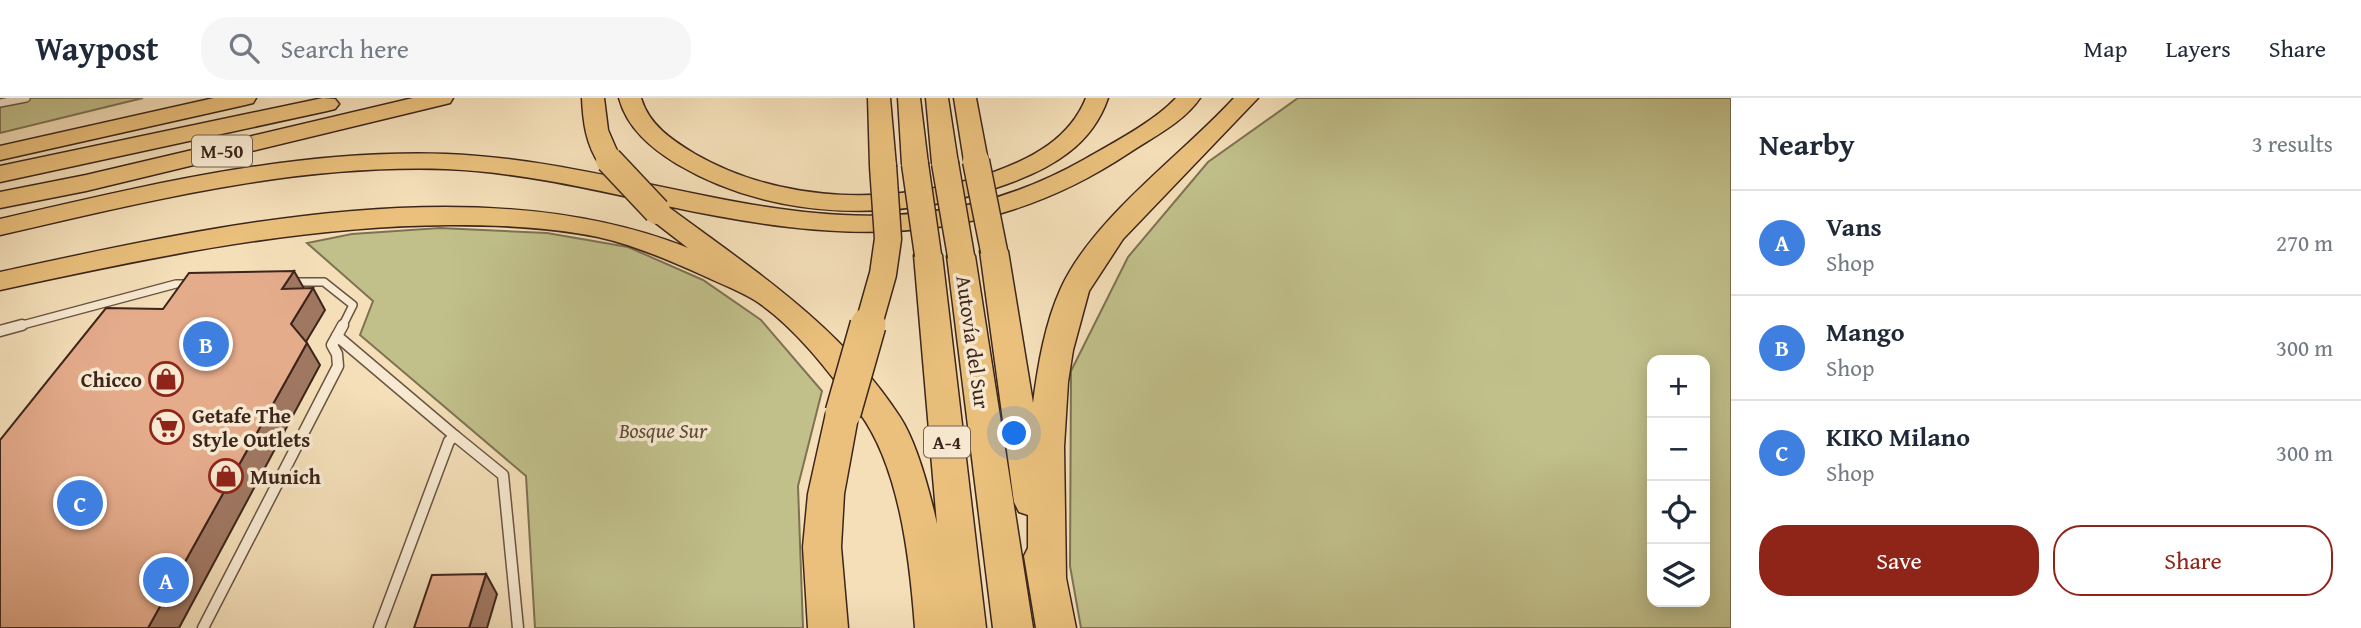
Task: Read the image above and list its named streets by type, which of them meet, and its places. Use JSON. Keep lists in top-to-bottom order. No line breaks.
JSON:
{"streets":{"highway":["M-50","Autovía del Sur","A-4"]},"parks":["Bosque Sur"],"places":{"shop":["Chicco","Munich"],"supermarket":["Getafe The Style Outlets"]},"page":{"header":"Waypost","search":"Search here","nav":["Map","Layers","Share"],"heading":["Nearby","3 results"],"list":[{"mark":"A","name":"Vans","note":"Shop","value":"270 m"},{"mark":"B","name":"Mango","note":"Shop","value":"300 m"},{"mark":"C","name":"KIKO Milano","note":"Shop","value":"300 m"}],"pins":["B","C","A"],"map_buttons":["+","−"],"buttons":["Save","Share"]}}
